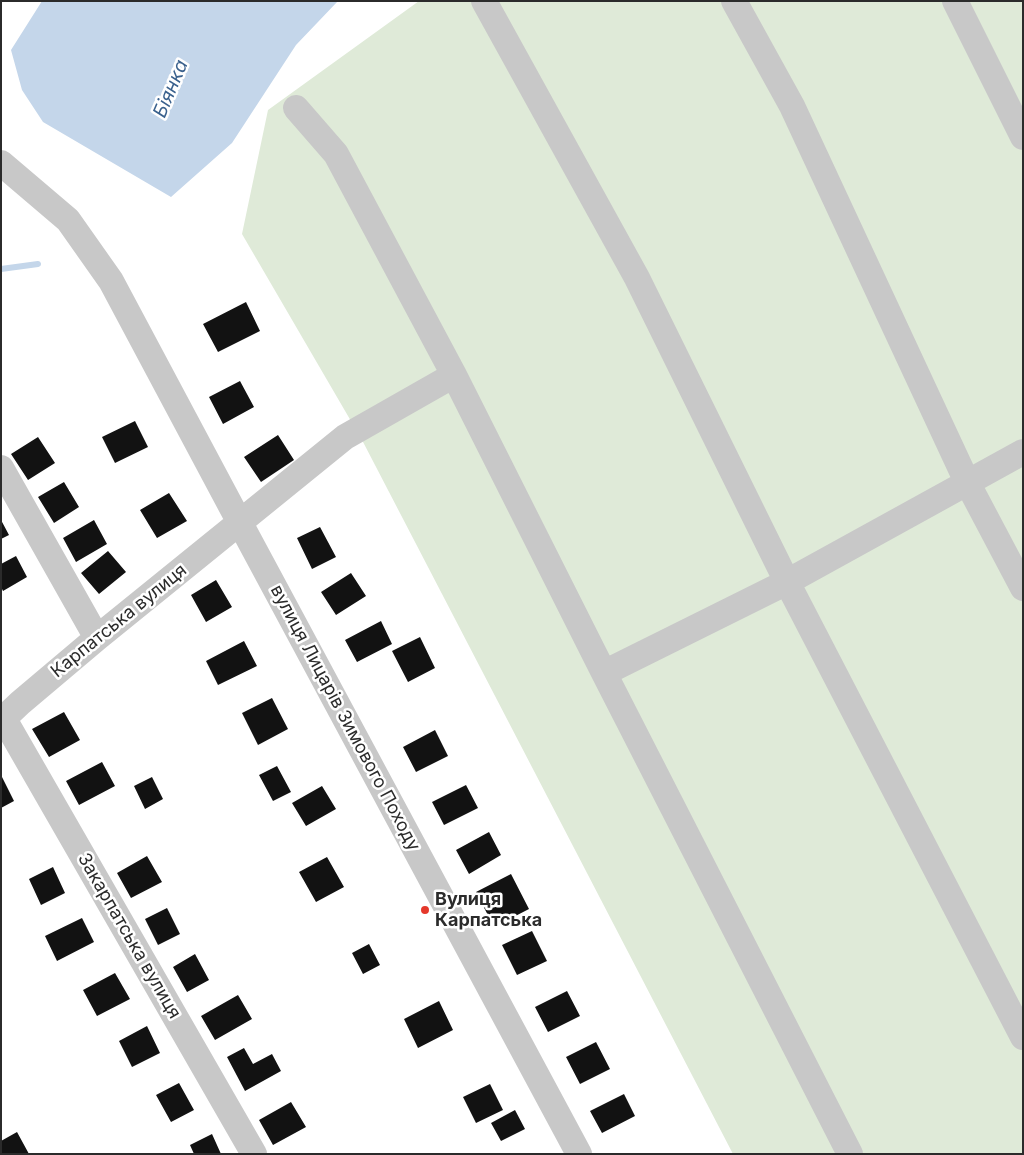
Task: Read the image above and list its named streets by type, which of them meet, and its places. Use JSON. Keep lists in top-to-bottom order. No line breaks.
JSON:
{"streets":{"street":["Карпатська вулиця","вулиця Лицарів Зимового Походу","Закарпатська вулиця"]},"crossings":[["Карпатська вулиця","вулиця Лицарів Зимового Походу"],["Карпатська вулиця","Закарпатська вулиця"]],"water":["Біянка"],"places":["Вулиця Карпатська"]}
